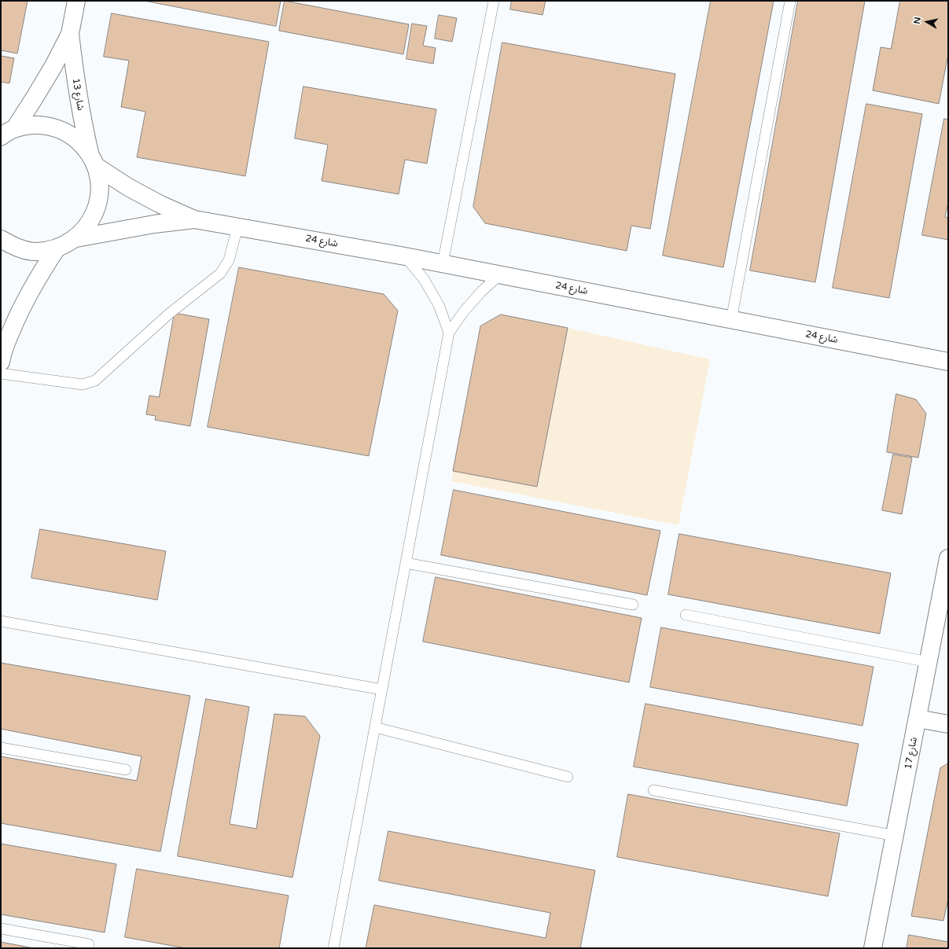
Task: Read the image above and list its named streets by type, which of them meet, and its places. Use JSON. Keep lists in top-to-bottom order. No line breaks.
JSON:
{"streets":{"street":["شارع 13","شارع 24","شارع 17"]},"crossings":[["شارع 13","شارع 24"]],"north":"left"}
